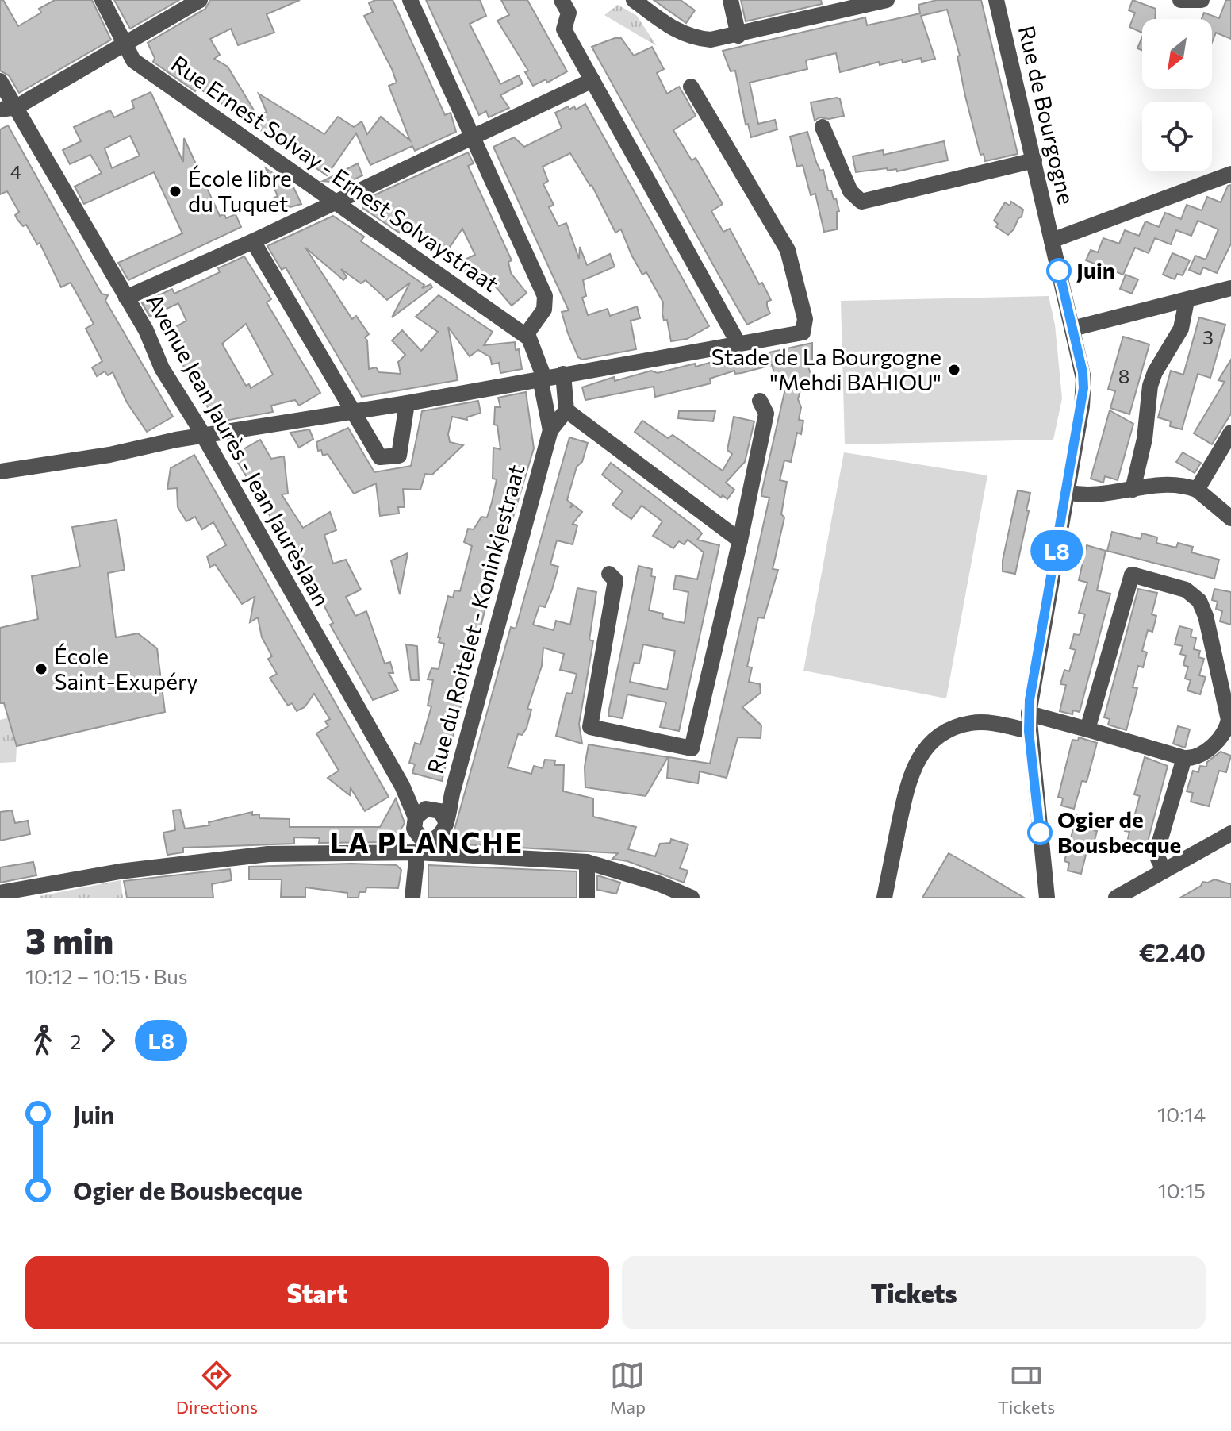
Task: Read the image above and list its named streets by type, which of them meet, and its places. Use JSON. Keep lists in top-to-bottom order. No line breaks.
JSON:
{"streets":{"street":["Rue de Bourgogne","Rue Ernest Solvay - Ernest Solvaystraat","Avenue Jean Jaurès - Jean Jaurèslaan","Rue du Roitelet - Koninkjestraat"]},"crossings":[["Rue Ernest Solvay - Ernest Solvaystraat","Rue du Roitelet - Koninkjestraat"],["Avenue Jean Jaurès - Jean Jaurèslaan","Rue du Roitelet - Koninkjestraat"]],"districts":["LA PLANCHE"],"places":["École libre du Tuquet","Juin","Stade de La Bourgogne \"Mehdi BAHIOU\"","École Saint-Exupéry","Ogier de Bousbecque"],"lines":["bus line L8"],"house_numbers":["4","3","8"],"north":"bottom left","page":{"on_map":"L8","heading":["3 min","10:12 – 10:15 · Bus","€2.40"],"legs":["2","L8"],"list":[{"name":"Juin","value":"10:14"},{"name":"Ogier de Bousbecque","value":"10:15"}],"buttons":["Start","Tickets"],"tabs":["Directions","Map","Tickets"]}}
